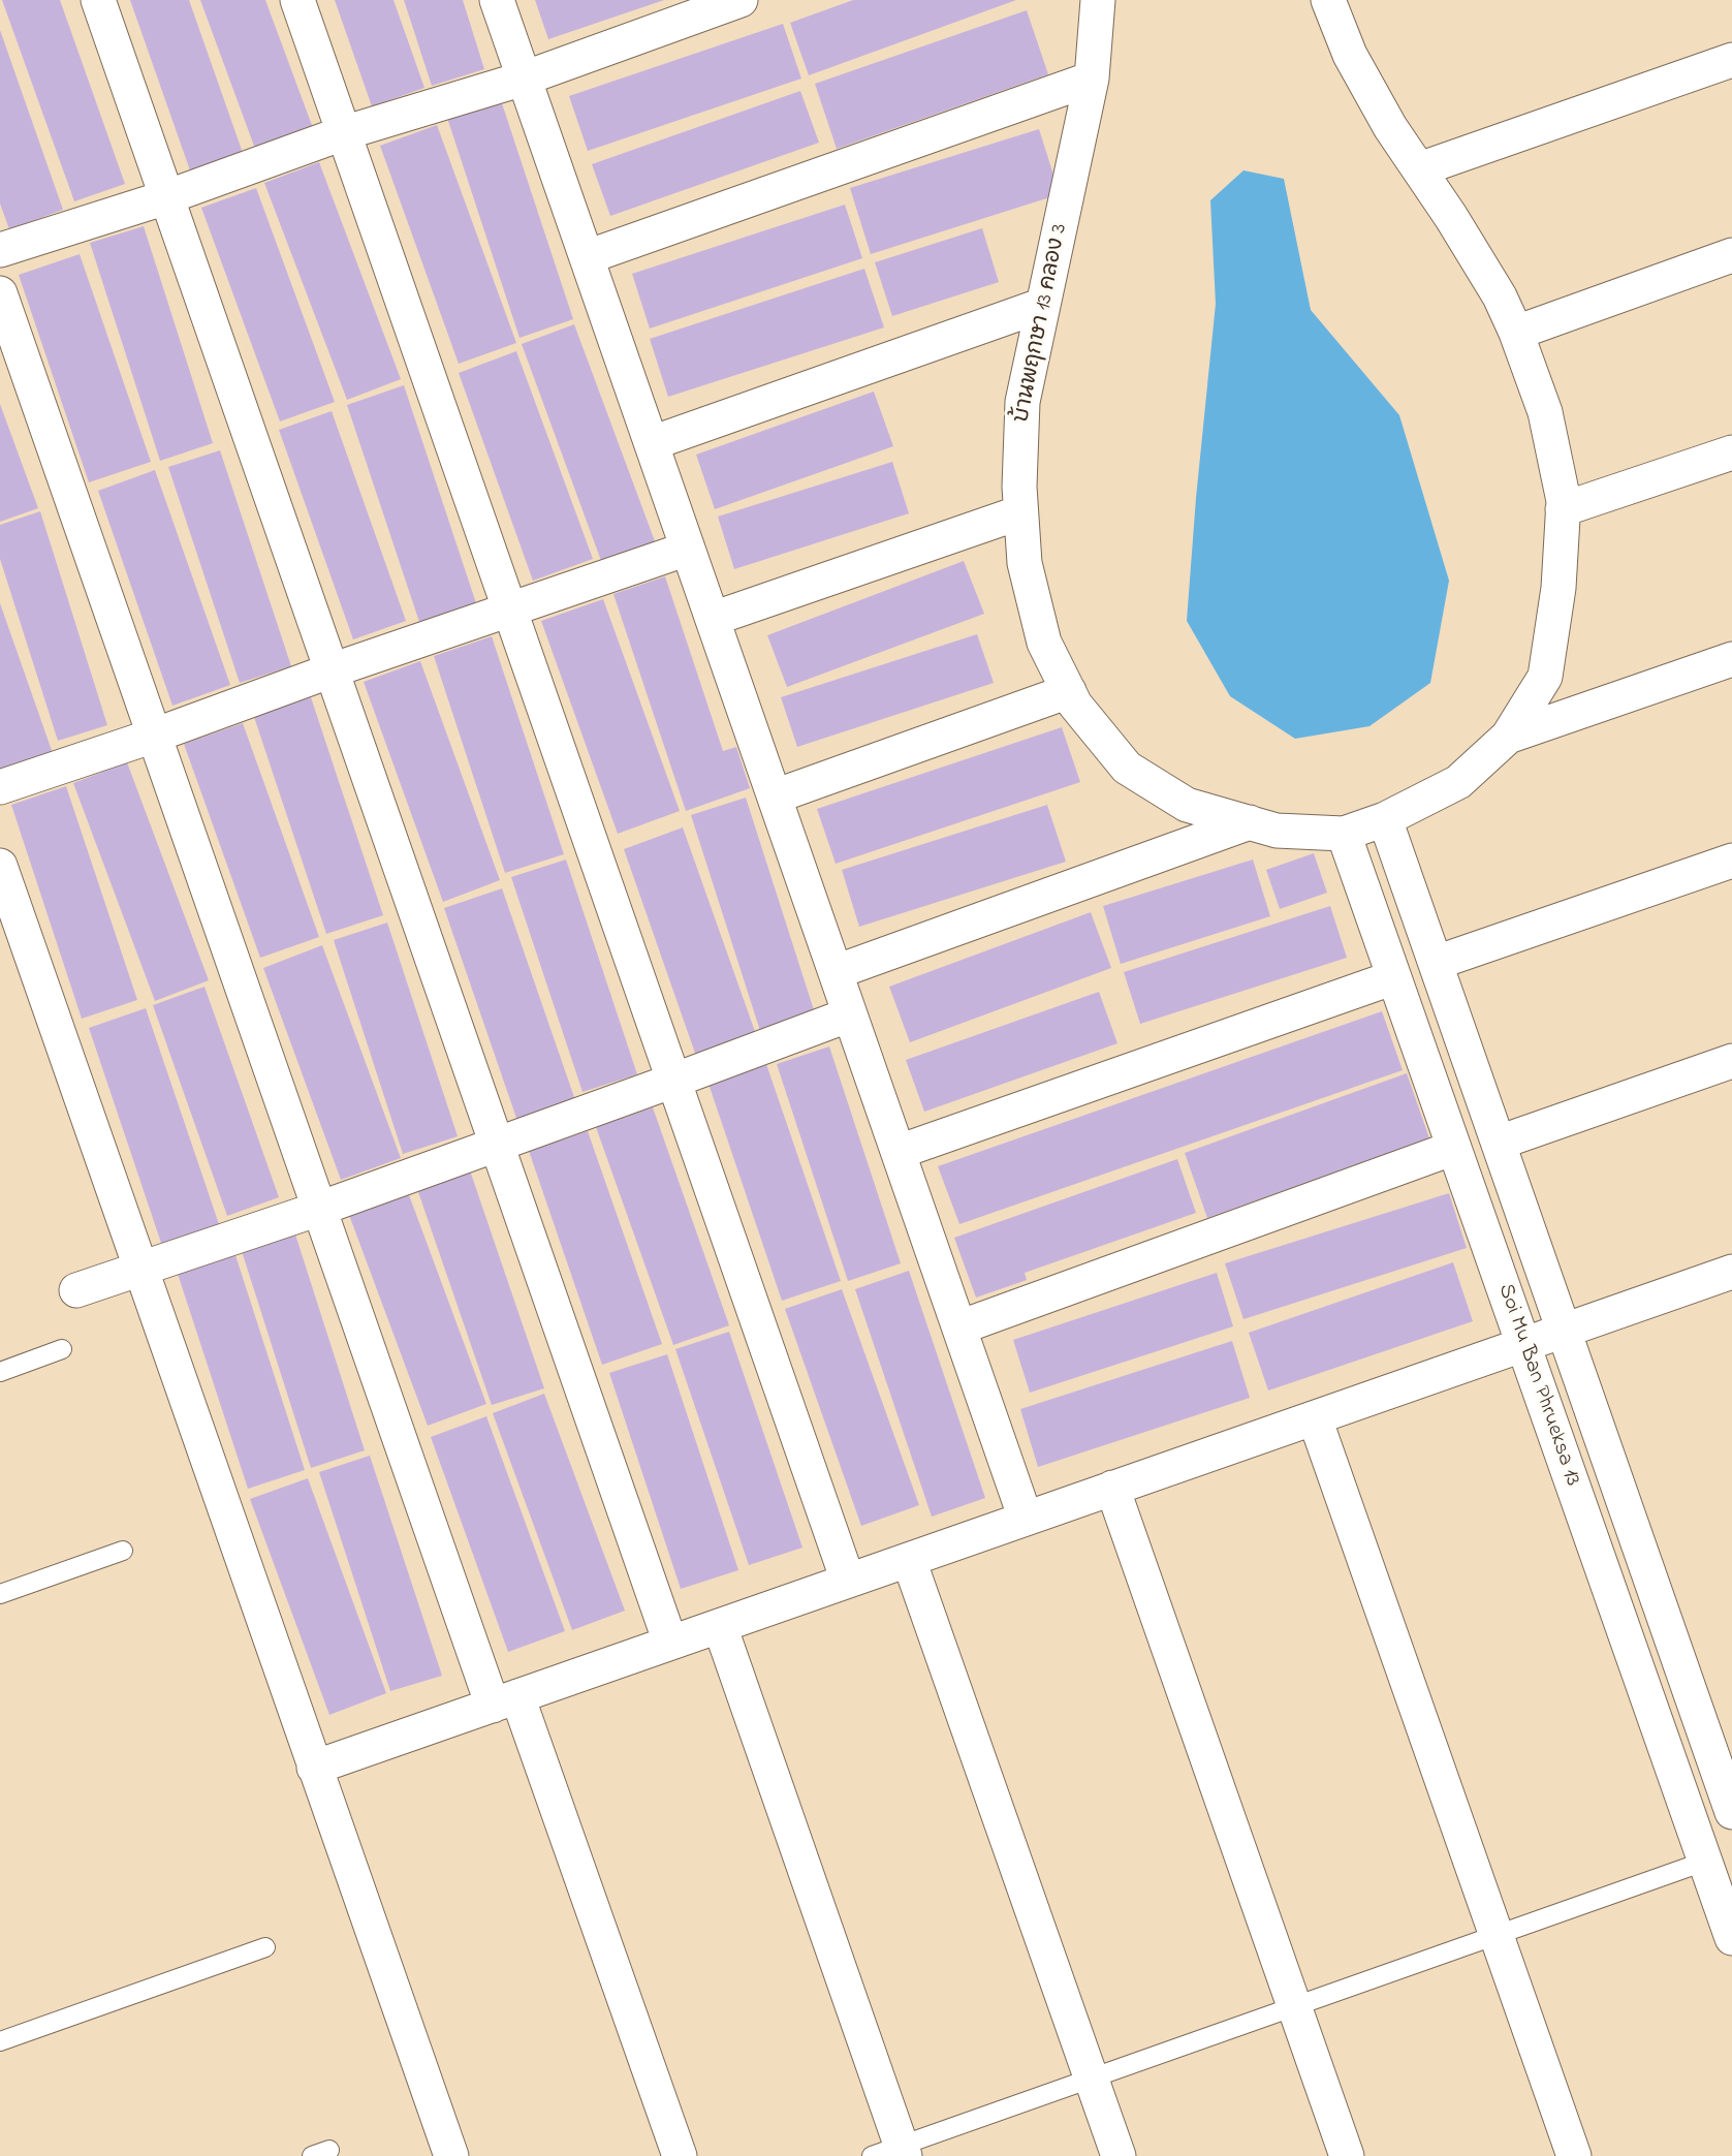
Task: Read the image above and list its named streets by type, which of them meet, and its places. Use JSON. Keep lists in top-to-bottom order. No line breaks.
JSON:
{"streets":{"street":["บ้านพฤกษา 13 คลอง 3","Soi Mu Ban Phrueksa 13"]},"crossings":[["บ้านพฤกษา 13 คลอง 3","Soi Mu Ban Phrueksa 13"]]}
